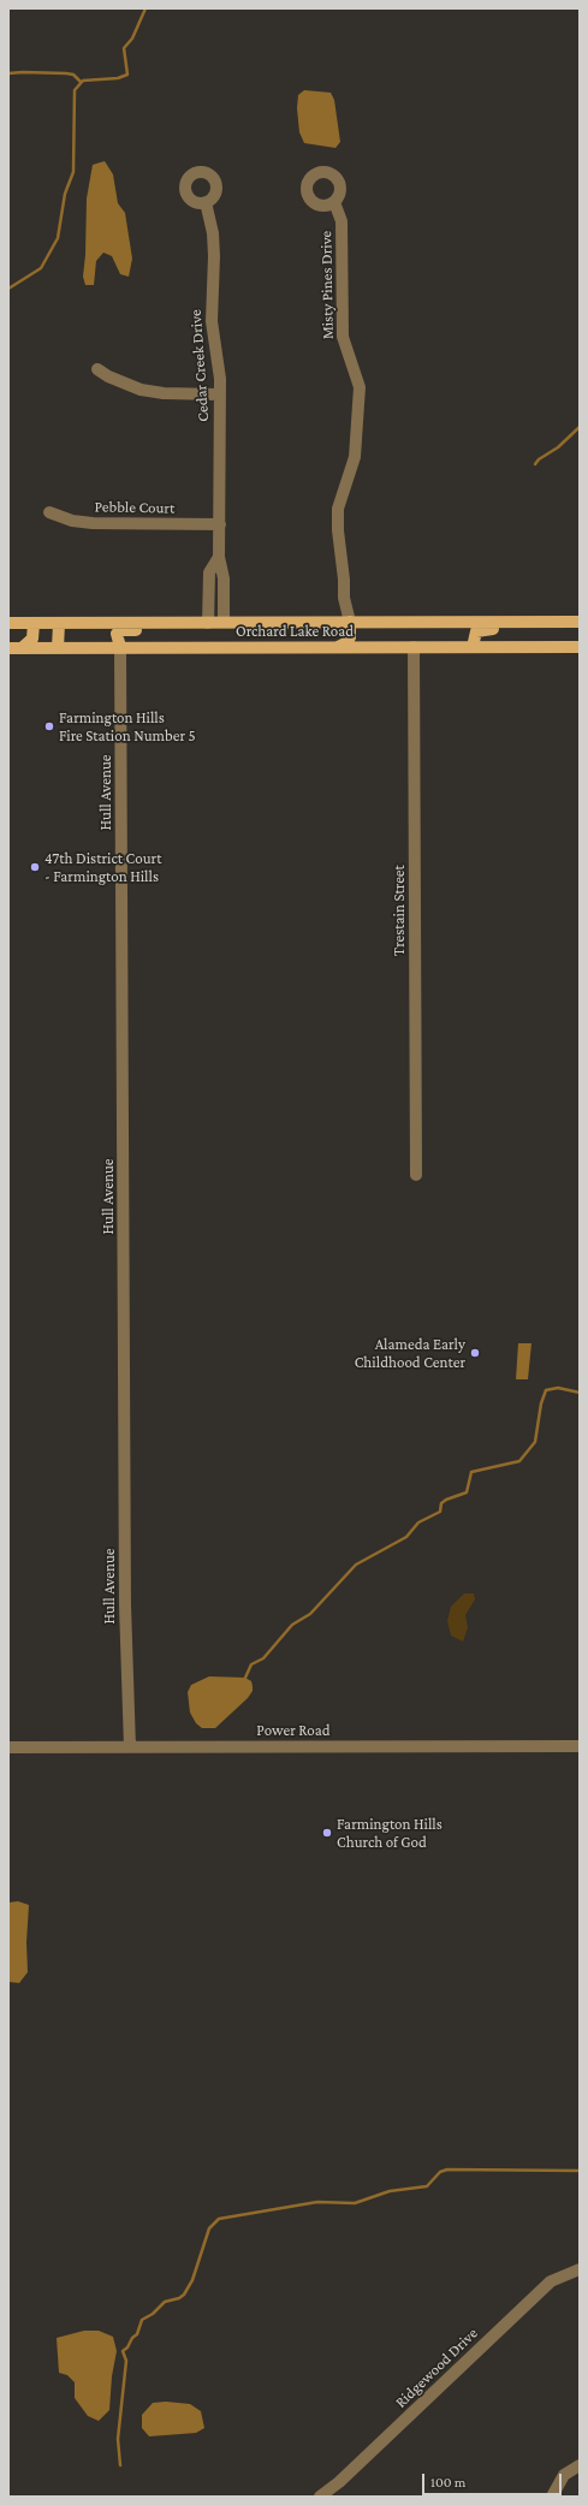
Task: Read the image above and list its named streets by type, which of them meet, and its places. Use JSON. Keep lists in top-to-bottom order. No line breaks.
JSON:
{"streets":{"main road":["Orchard Lake Road"],"street":["Misty Pines Drive","Cedar Creek Drive","Pebble Court","Hull Avenue","Trestain Street","Power Road","Ridgewood Drive"]},"crossings":[["Misty Pines Drive","Orchard Lake Road"],["Cedar Creek Drive","Pebble Court"],["Cedar Creek Drive","Orchard Lake Road"],["Orchard Lake Road","Hull Avenue"],["Orchard Lake Road","Trestain Street"],["Hull Avenue","Power Road"]],"places":["Farmington Hills Fire Station Number 5","47th District Court - Farmington Hills","Alameda Early Childhood Center","Farmington Hills Church of God"],"scale_bar":"100 m"}
